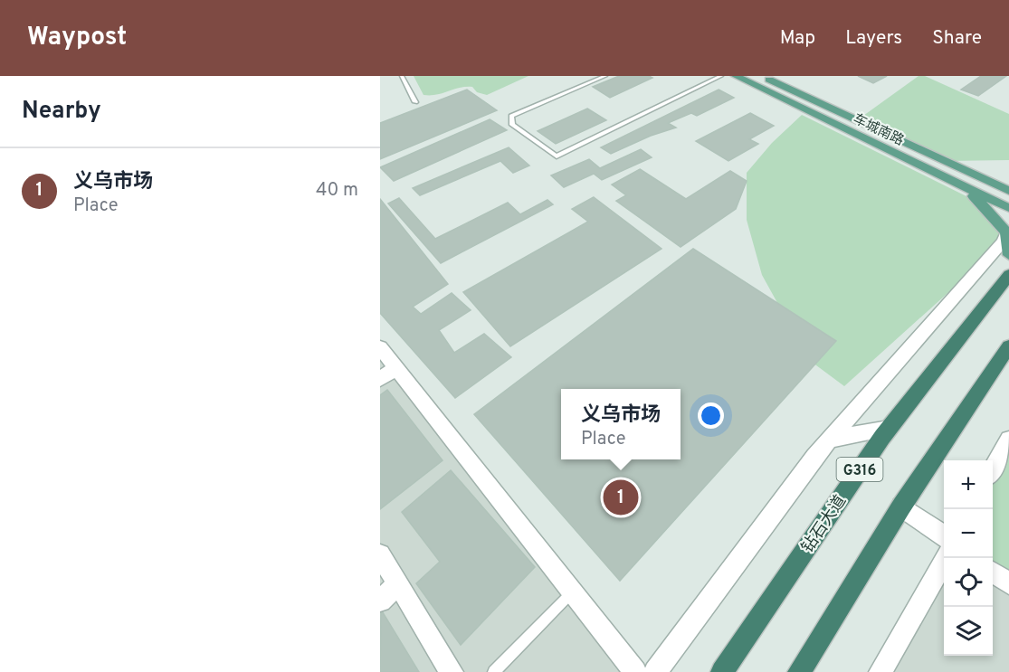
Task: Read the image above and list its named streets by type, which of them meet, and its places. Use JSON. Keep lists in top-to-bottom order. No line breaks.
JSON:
{"streets":{"highway":["G316","钻石大道"],"main road":["车城南路"]},"page":{"header":"Waypost","nav":["Map","Layers","Share"],"heading":"Nearby","list":[{"mark":"1","name":"义乌市场","note":"Place","value":"40 m"}],"popup":["义乌市场","Place"],"map_buttons":["+","−"],"pins":"1"}}
